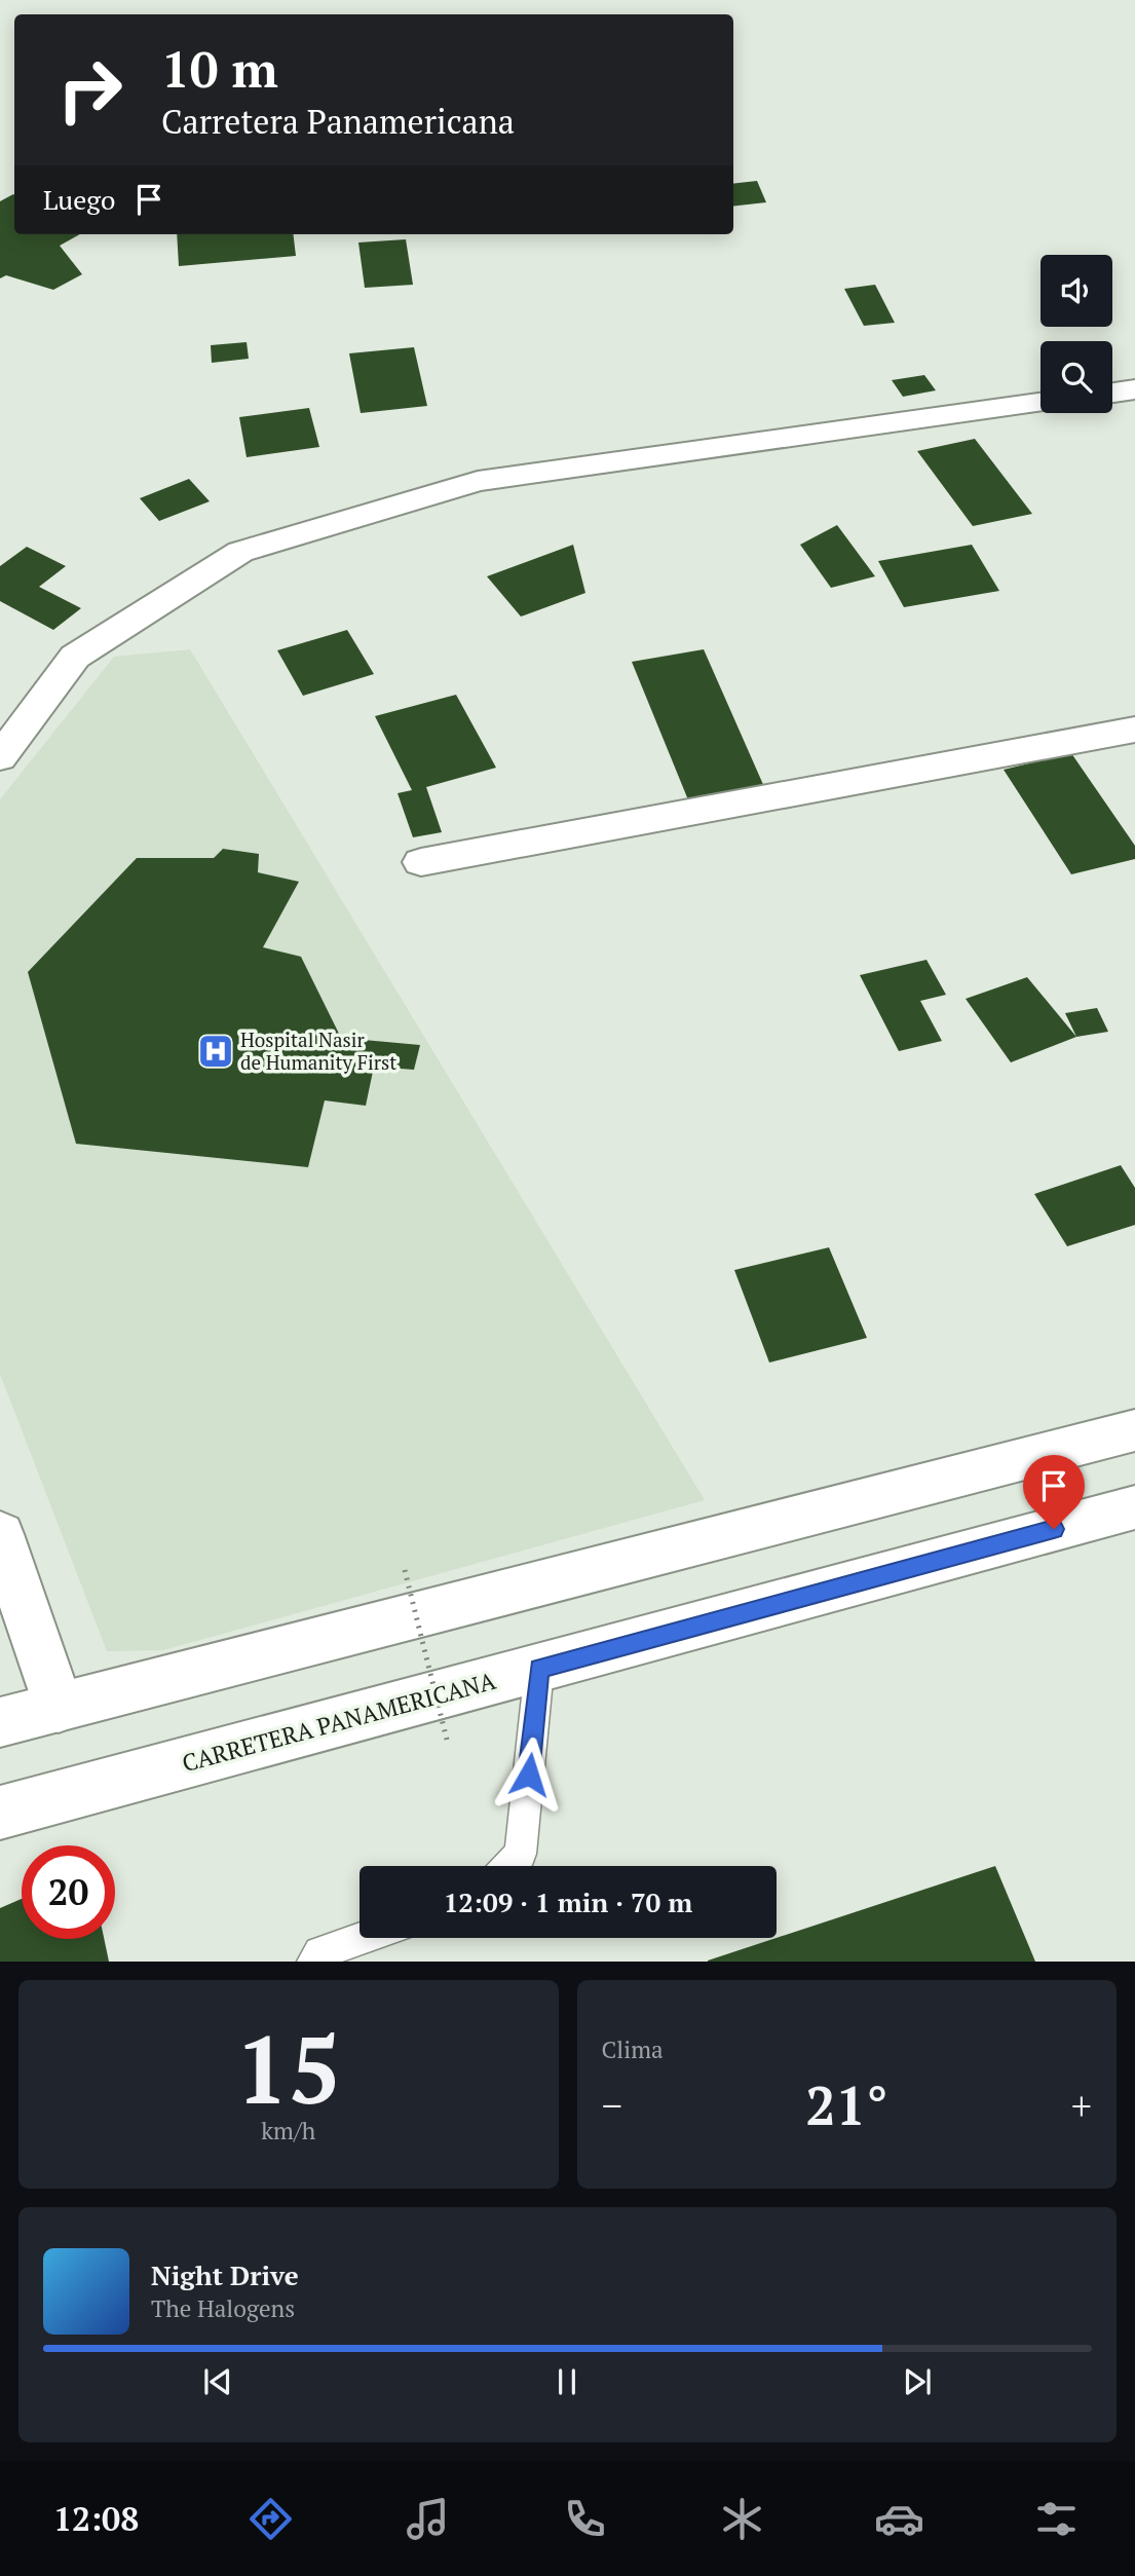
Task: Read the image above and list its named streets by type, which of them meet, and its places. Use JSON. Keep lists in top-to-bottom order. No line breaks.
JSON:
{"streets":{"main road":["CARRETERA PANAMERICANA"]},"places":{"hospital":["Hospital Nasir de Humanity First"]},"page":{"turn":["10 m","Carretera Panamericana"],"then":"Luego","limit":"20","trip":"12:09 · 1 min · 70 m","tile":[["15","km/h"],"Clima"],"heat":["−","21°","+"],"song":["Night Drive","The Halogens"],"tabs":"12:08"}}
